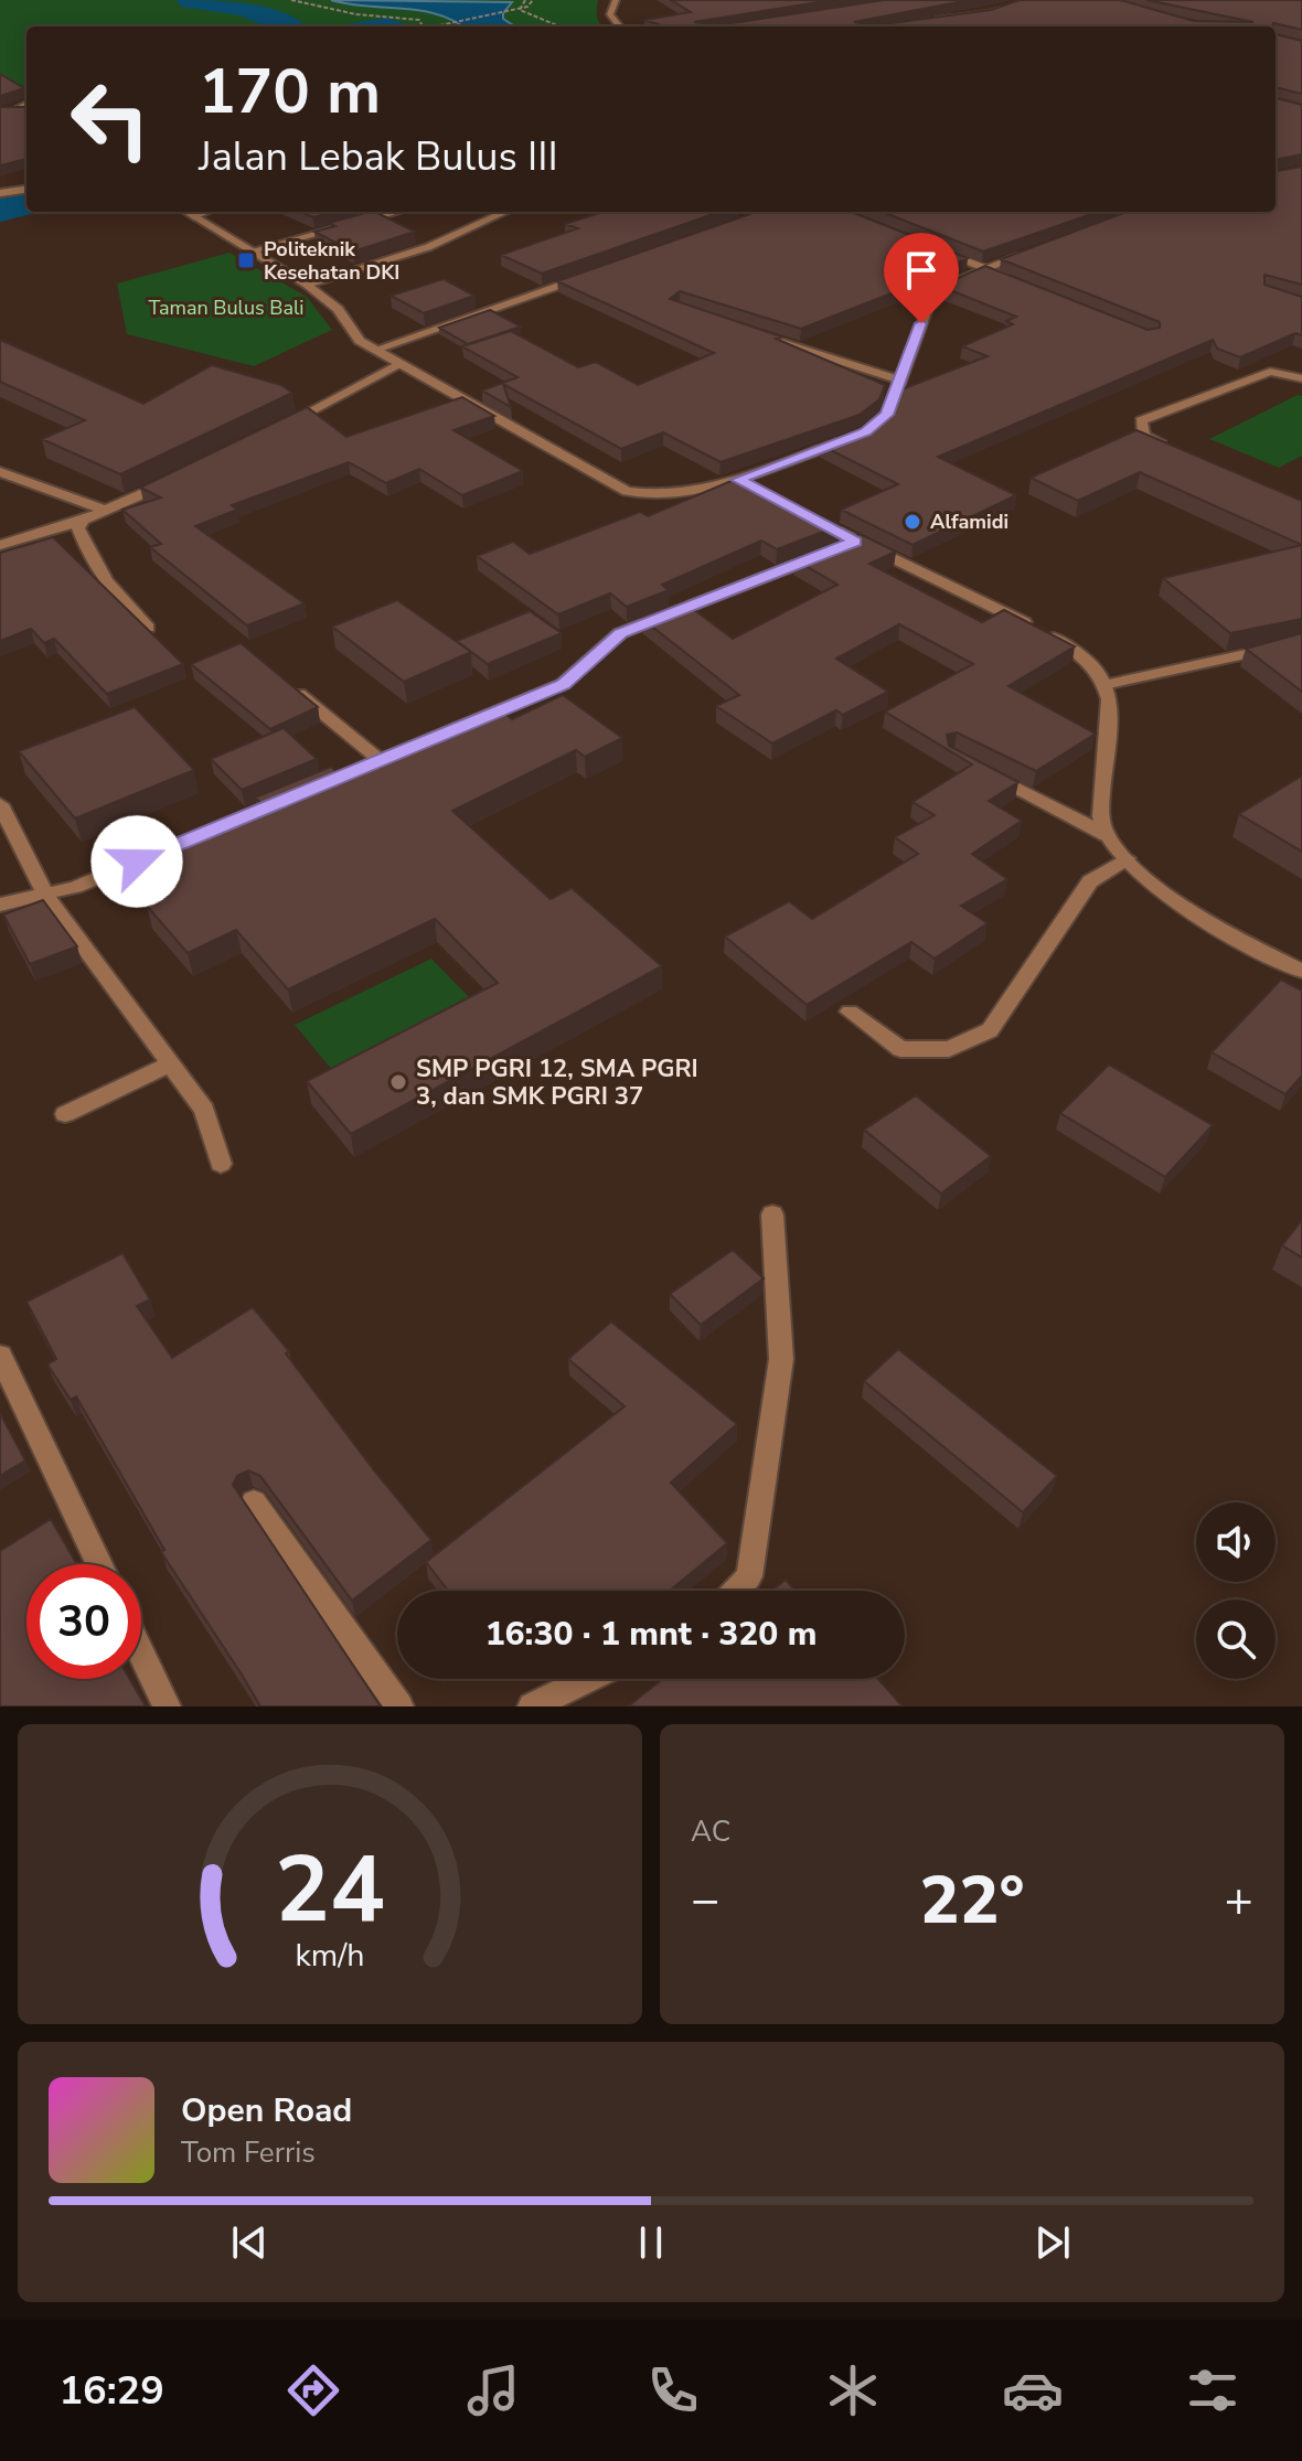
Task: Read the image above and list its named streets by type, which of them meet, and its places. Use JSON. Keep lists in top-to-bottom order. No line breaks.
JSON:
{"parks":["Taman Bulus Bali"],"places":{"transit":["Politeknik Kesehatan DKI"],"other":["Alfamidi","SMP PGRI 12, SMA PGRI 3, dan SMK PGRI 37"]},"page":{"turn":["170 m","Jalan Lebak Bulus III"],"limit":"30","trip":"16:30 · 1 mnt · 320 m","tile":"AC","heat":["−","22°","+"],"song":["Open Road","Tom Ferris"],"tabs":"16:29","gauge":["24","km/h"]}}
